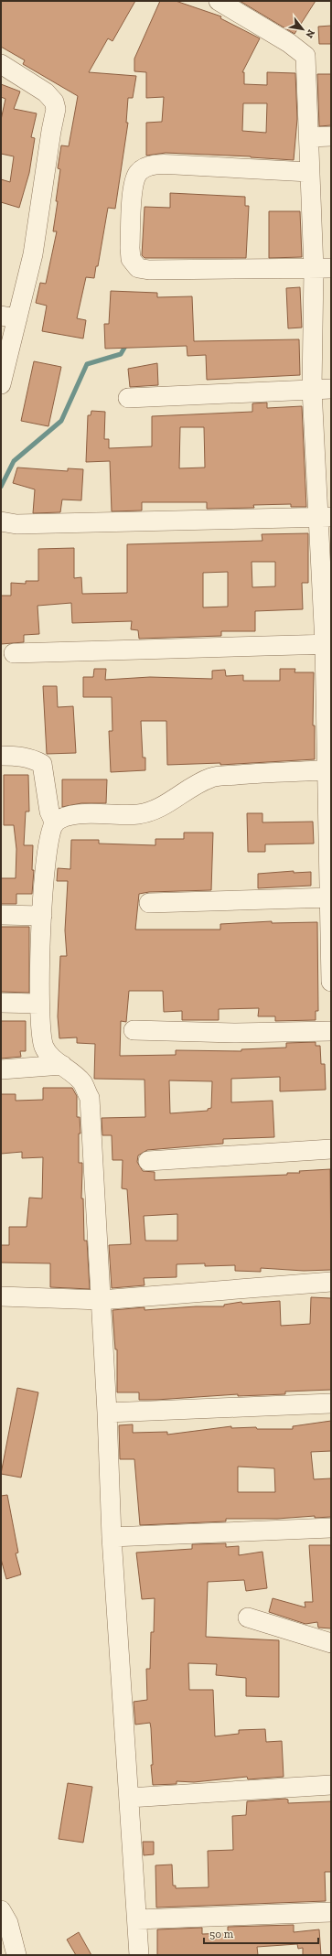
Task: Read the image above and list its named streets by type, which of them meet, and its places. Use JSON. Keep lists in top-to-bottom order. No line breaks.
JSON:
{"scale_bar":"50 m","north":"bottom right"}
